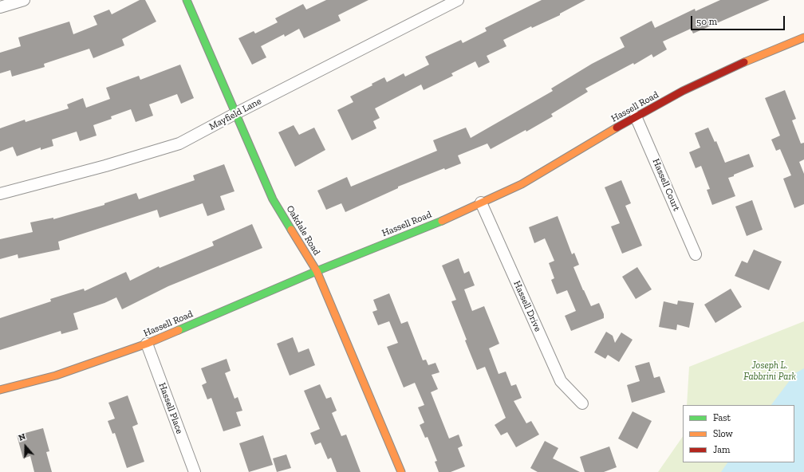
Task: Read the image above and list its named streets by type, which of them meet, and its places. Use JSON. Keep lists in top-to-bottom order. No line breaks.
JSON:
{"streets":{"street":["Hassell Road","Mayfield Lane","Hassell Court","Oakdale Road","Hassell Drive","Hassell Place"]},"crossings":[["Hassell Road","Hassell Court"],["Hassell Road","Oakdale Road"],["Hassell Road","Hassell Drive"],["Hassell Road","Hassell Place"],["Mayfield Lane","Oakdale Road"]],"parks":["Joseph L. Fabbrini Park"],"legend":["Fast","Slow","Jam"],"scale_bar":"50 m","north":"top"}
